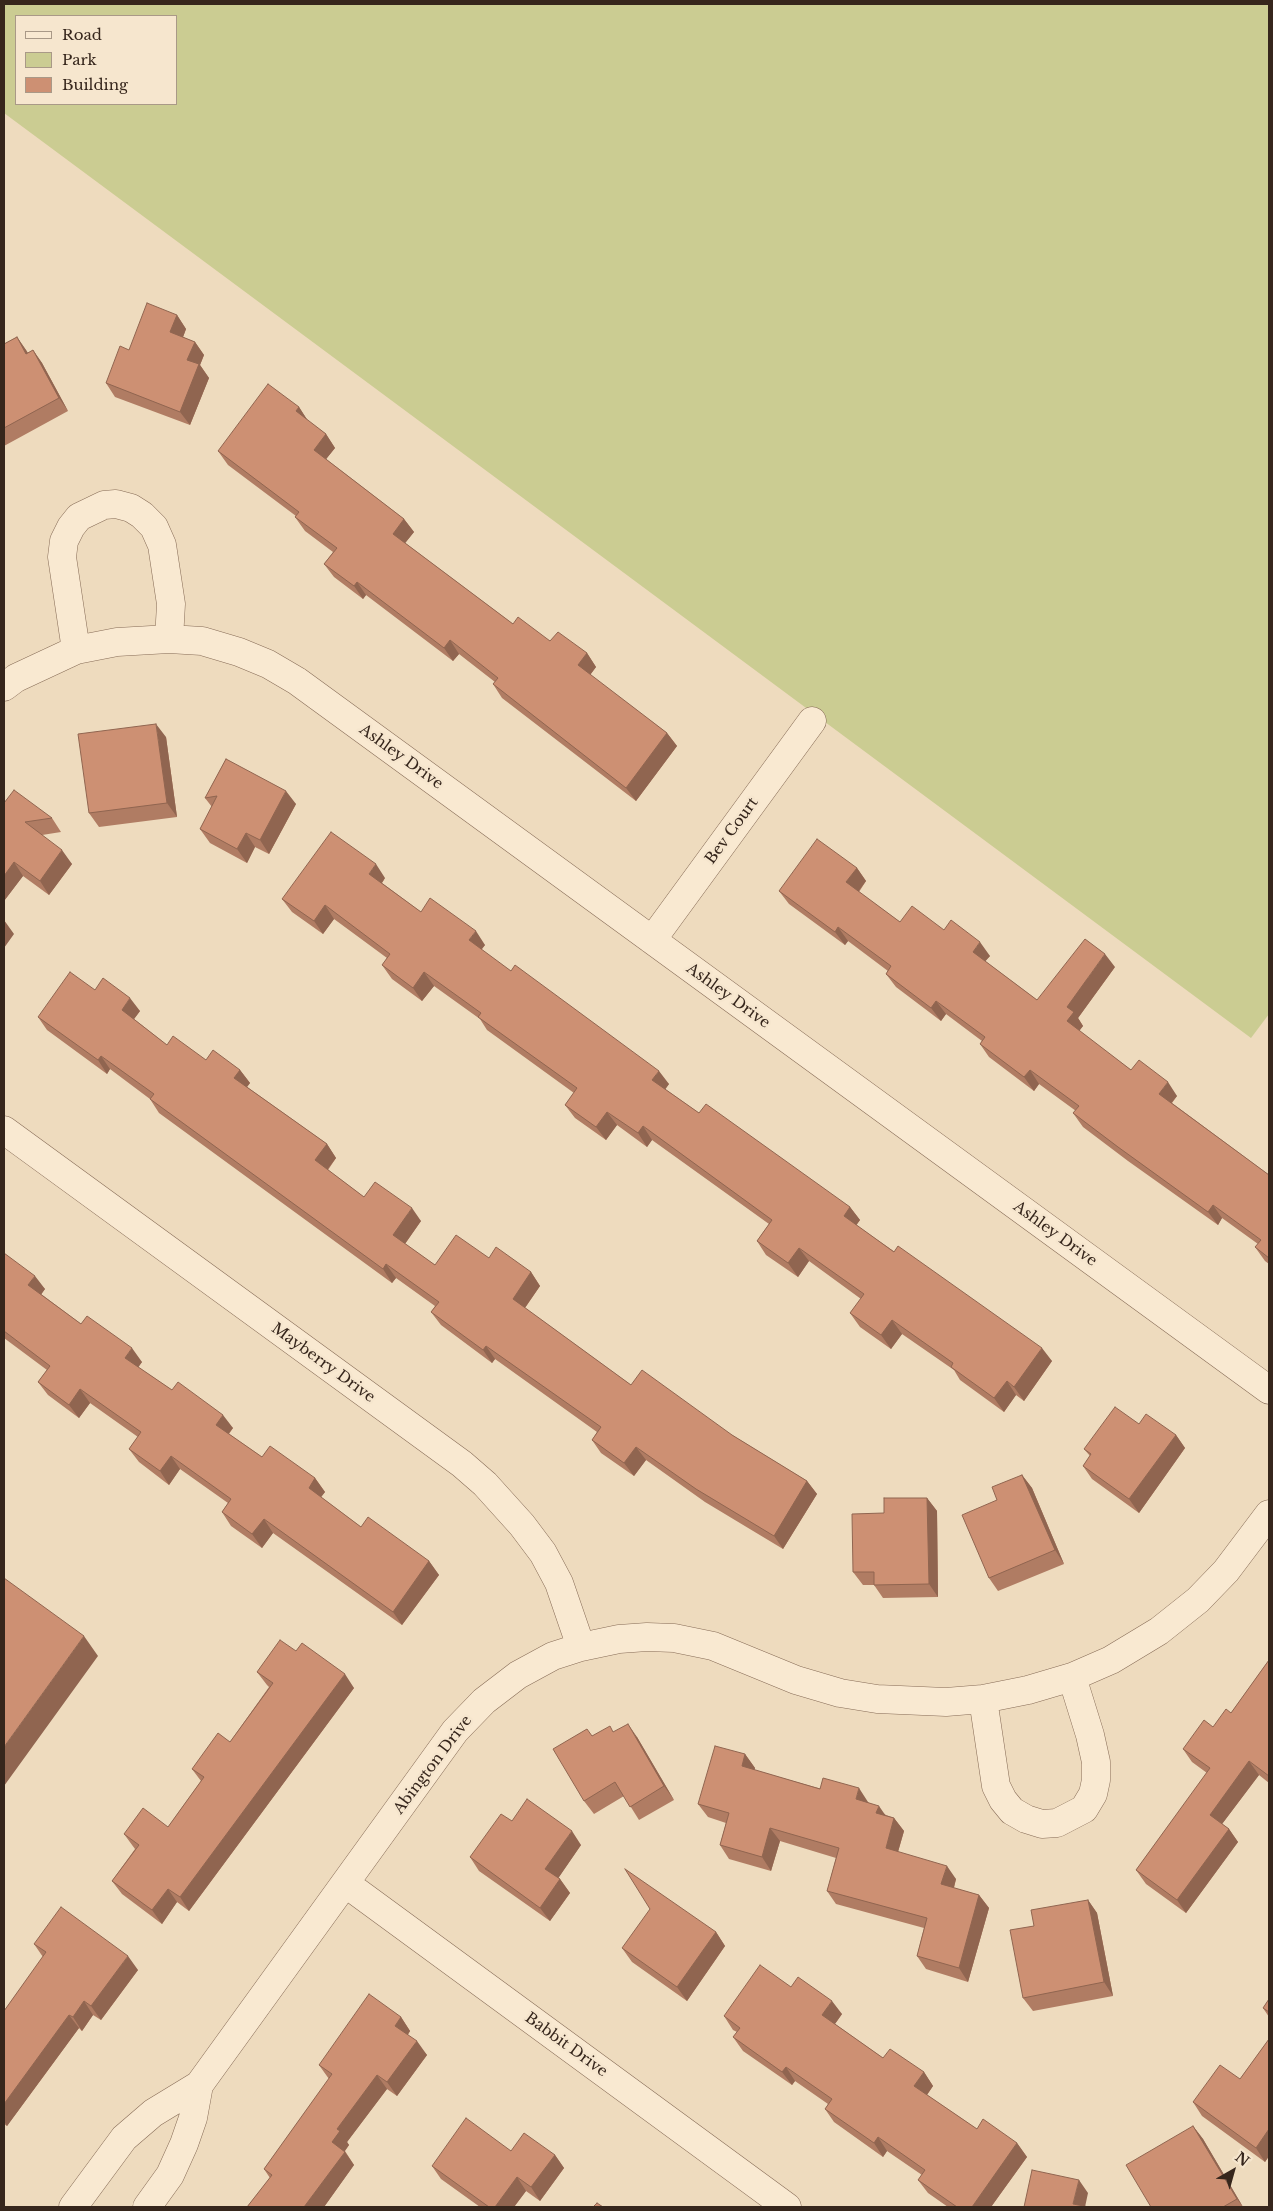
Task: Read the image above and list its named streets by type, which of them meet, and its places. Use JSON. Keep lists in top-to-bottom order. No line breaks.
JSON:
{"streets":{"street":["Ashley Drive","Bev Court","Mayberry Drive","Abington Drive","Babbit Drive"]},"crossings":[["Ashley Drive","Bev Court"],["Mayberry Drive","Abington Drive"],["Abington Drive","Babbit Drive"]],"legend":["Road","Park","Building"],"north":"top right"}
